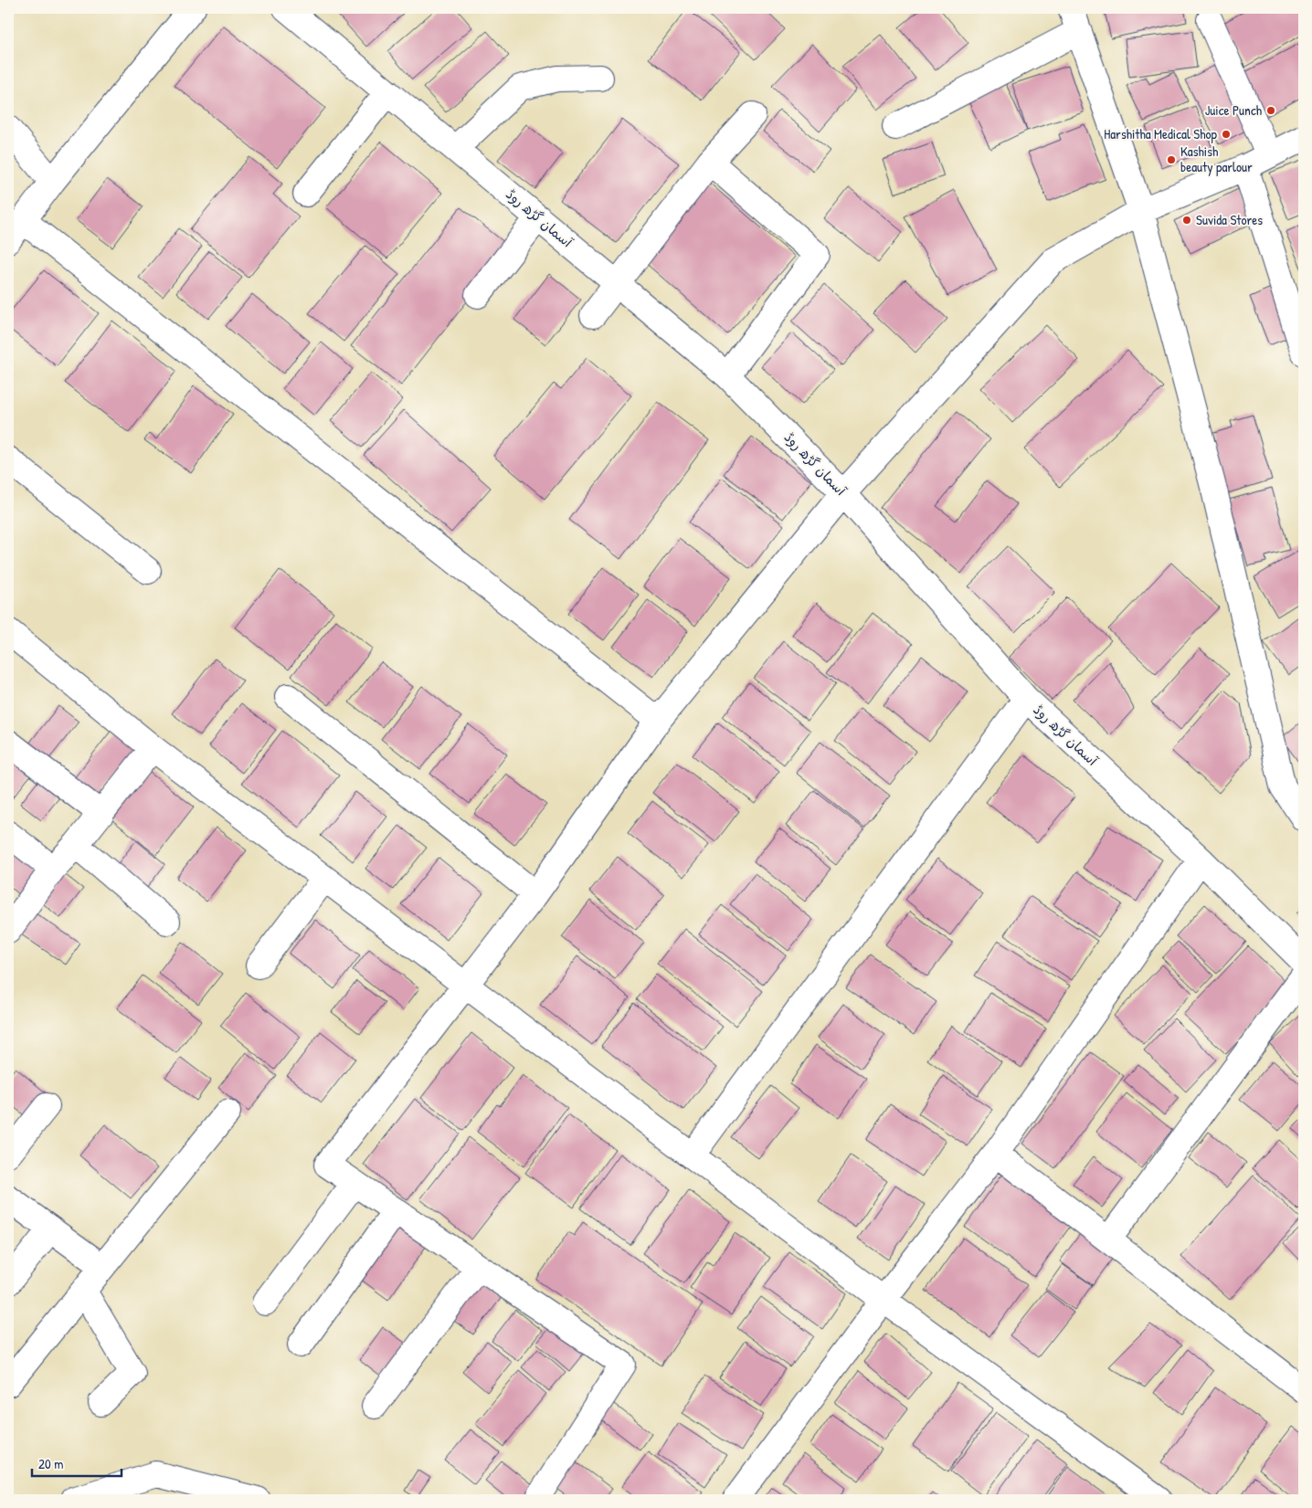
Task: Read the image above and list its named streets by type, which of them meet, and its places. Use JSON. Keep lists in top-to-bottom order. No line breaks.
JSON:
{"streets":{"street":["آسمان گڑھ روڈ"]},"places":["Juice Punch","Harshitha Medical Shop","Kashish beauty parlour","Suvida Stores"],"scale_bar":"20 m"}
